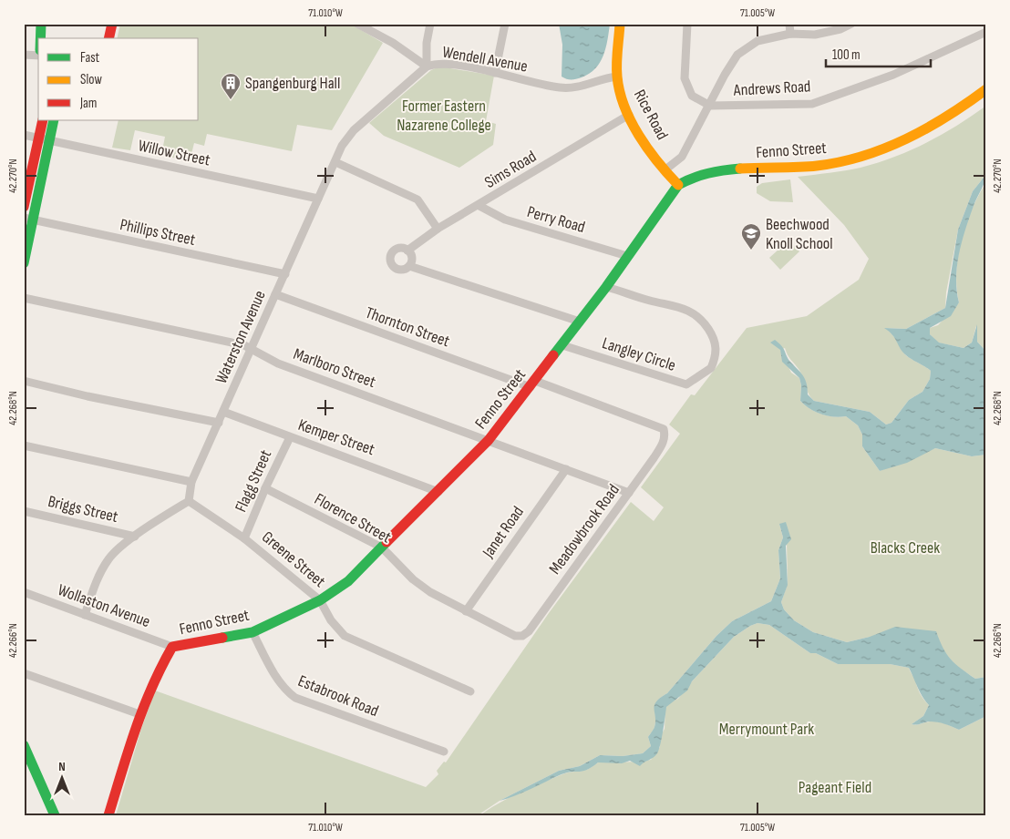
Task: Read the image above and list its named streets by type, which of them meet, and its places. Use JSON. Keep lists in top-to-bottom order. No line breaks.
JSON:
{"streets":{"street":["Wendell Avenue","Andrews Road","Rice Road","Fenno Street","Willow Street","Sims Road","Perry Road","Phillips Street","Thornton Street","Waterston Avenue","Langley Circle","Marlboro Street","Kemper Street","Flagg Street","Briggs Street","Florence Street","Meadowbrook Road","Janet Road","Greene Street","Wollaston Avenue","Estabrook Road"]},"crossings":[["Wendell Avenue","Rice Road"],["Wendell Avenue","Waterston Avenue"],["Rice Road","Fenno Street"],["Rice Road","Sims Road"],["Fenno Street","Sims Road"],["Fenno Street","Perry Road"],["Fenno Street","Thornton Street"],["Fenno Street","Langley Circle"],["Fenno Street","Marlboro Street"],["Fenno Street","Kemper Street"],["Fenno Street","Florence Street"],["Fenno Street","Greene Street"],["Fenno Street","Wollaston Avenue"],["Fenno Street","Estabrook Road"],["Willow Street","Waterston Avenue"],["Sims Road","Perry Road"],["Phillips Street","Waterston Avenue"],["Thornton Street","Waterston Avenue"],["Thornton Street","Meadowbrook Road"],["Waterston Avenue","Marlboro Street"],["Waterston Avenue","Kemper Street"],["Waterston Avenue","Greene Street"],["Marlboro Street","Meadowbrook Road"],["Marlboro Street","Janet Road"],["Kemper Street","Flagg Street"],["Flagg Street","Florence Street"],["Flagg Street","Greene Street"],["Florence Street","Meadowbrook Road"],["Florence Street","Janet Road"]],"parks":["Former Eastern Nazarene College","Blacks Creek","Merrymount Park","Pageant Field"],"places":{"building":["Spangenburg Hall"],"school or university":["Beechwood Knoll School"]},"legend":["Fast","Slow","Jam"],"scale_bar":"100 m","north":"top","coordinates":["71.010°W","71.005°W","42.270°N","42.268°N","42.266°N"]}
